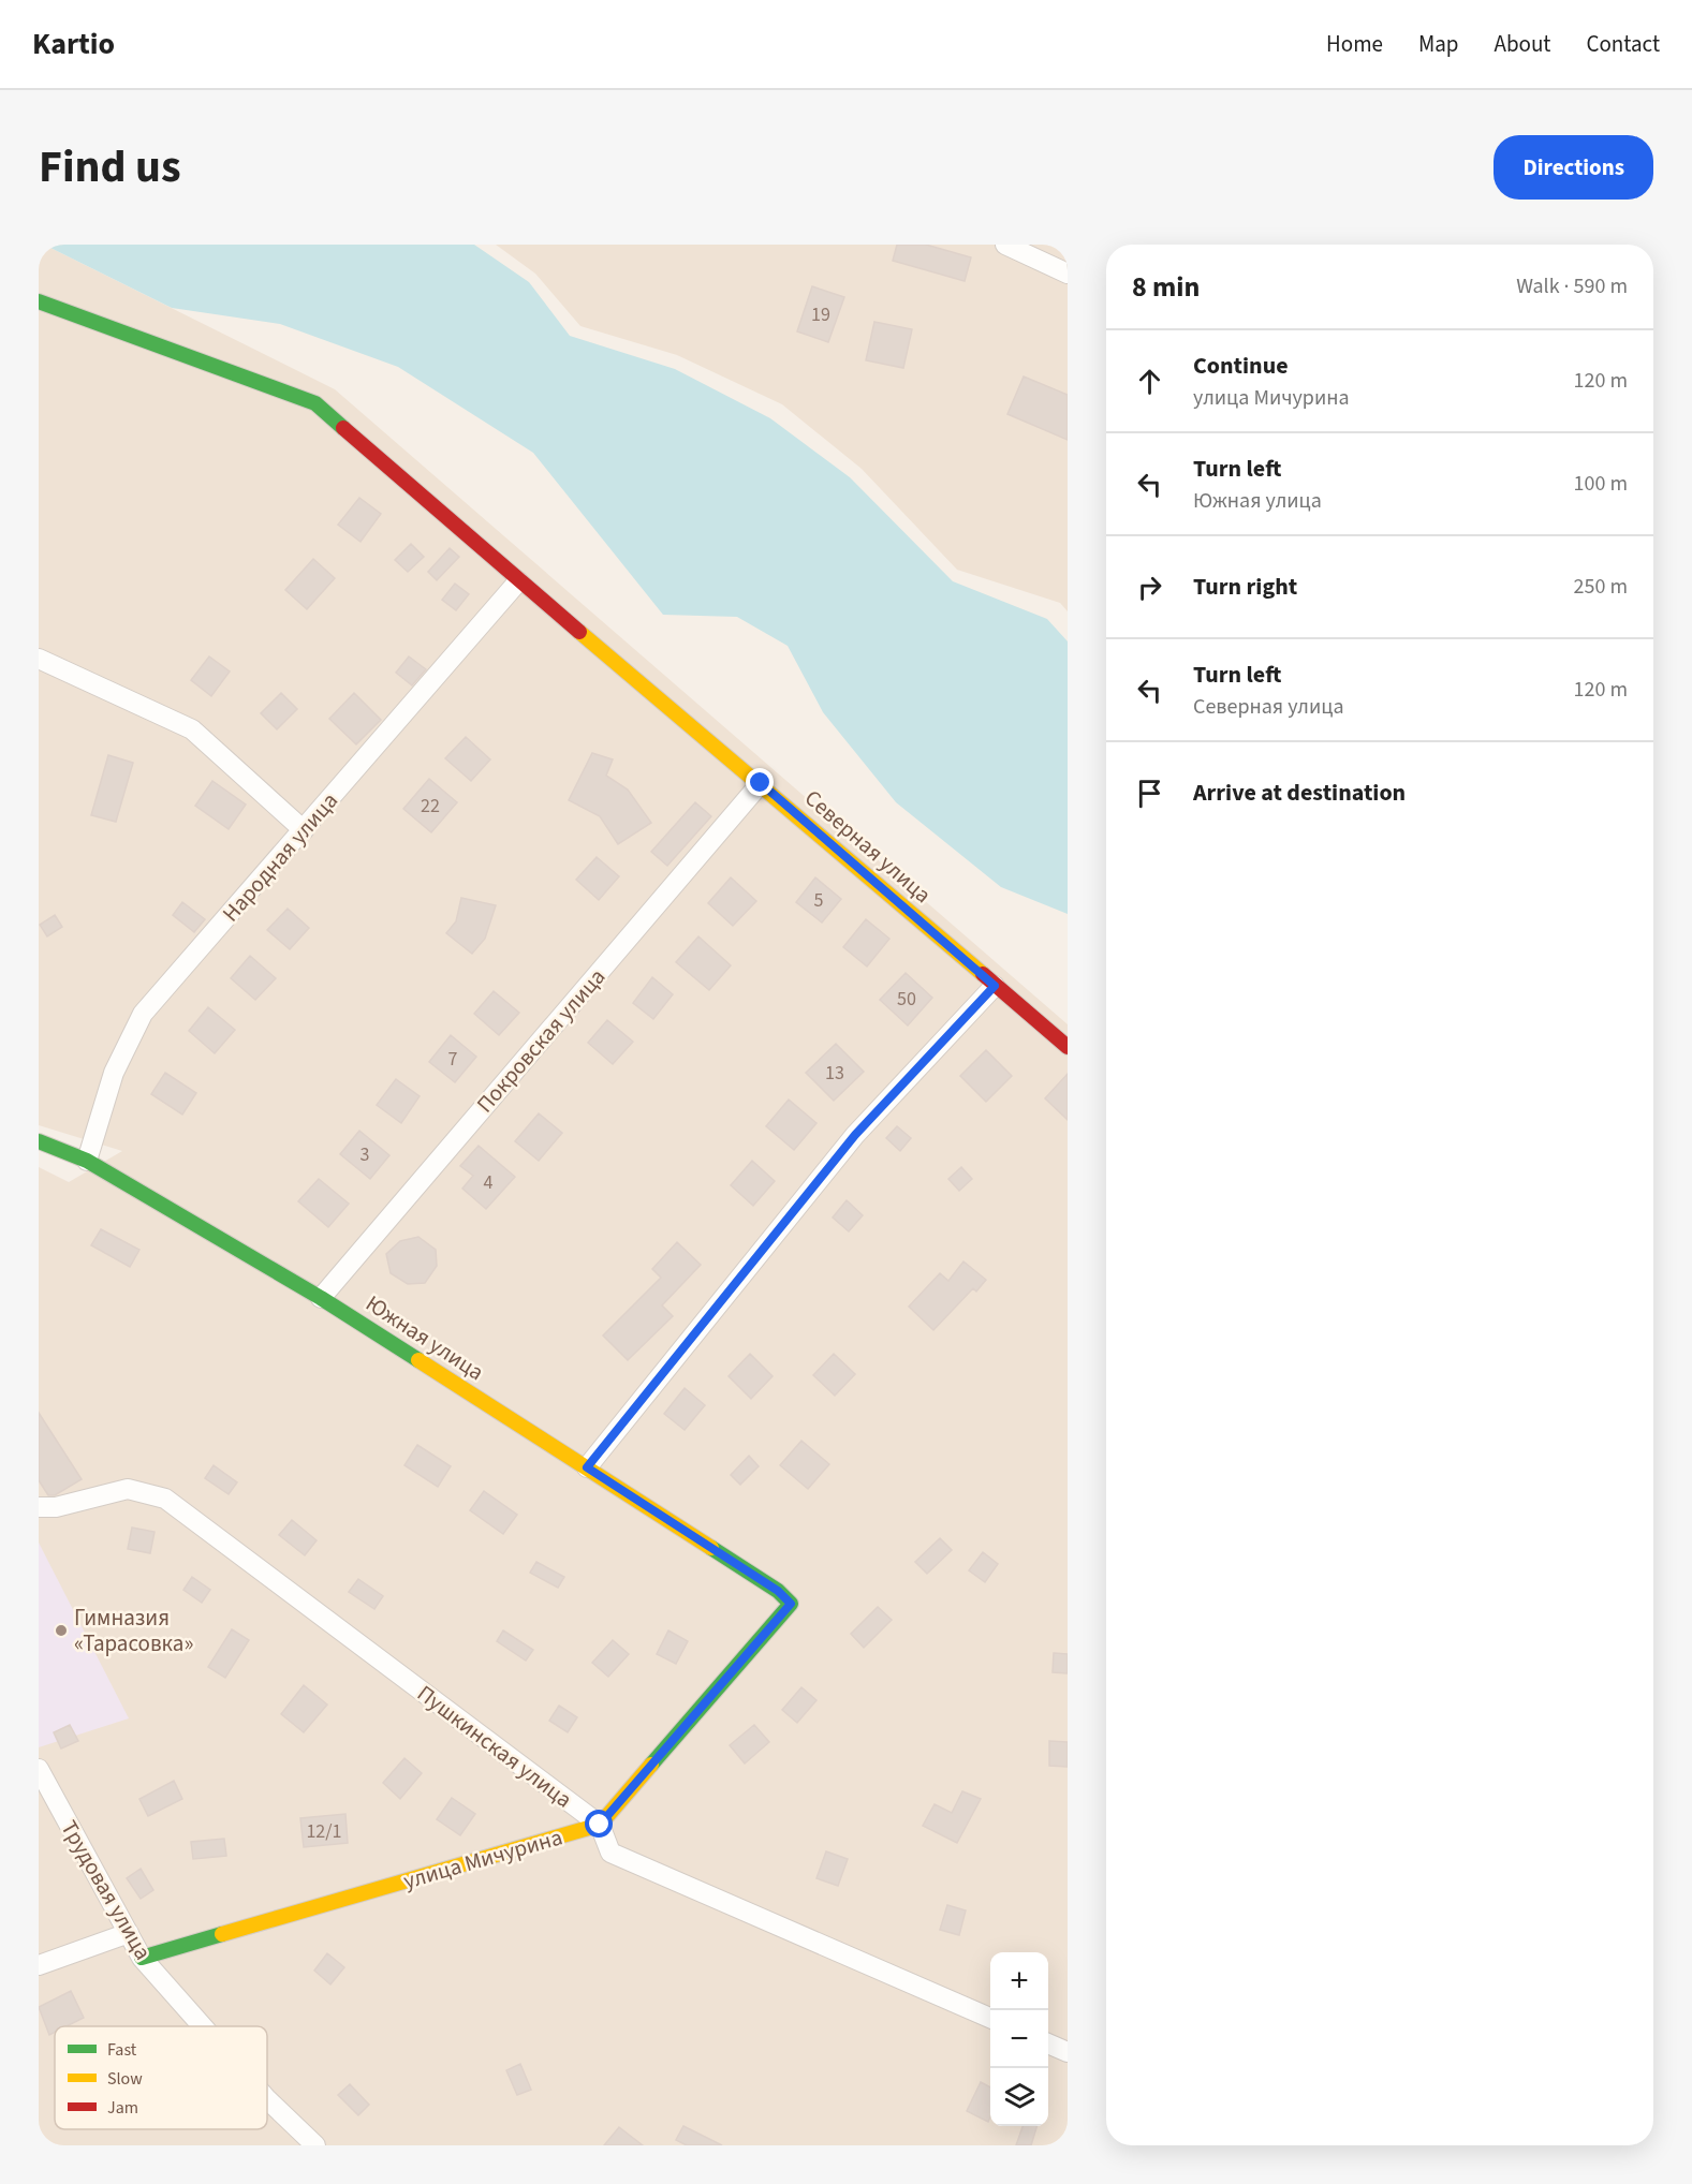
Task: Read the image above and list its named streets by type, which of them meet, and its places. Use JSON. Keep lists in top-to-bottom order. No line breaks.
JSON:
{"streets":{"street":["Северная улица","Народная улица","Покровская улица","Южная улица","Пушкинская улица","улица Мичурина","Трудовая улица"]},"crossings":[["Северная улица","Народная улица"],["Северная улица","Покровская улица"],["Народная улица","Южная улица"],["Покровская улица","Южная улица"],["Южная улица","Пушкинская улица"],["Южная улица","улица Мичурина"],["Пушкинская улица","улица Мичурина"],["улица Мичурина","Трудовая улица"]],"places":["Гимназия «Тарасовка»"],"house_numbers":["19","22","5","50","7","13","3","4","12/1"],"legend":["Fast","Slow","Jam"],"page":{"header":"Kartio","nav":["Home","Map","About","Contact"],"title":"Find us","buttons":"Directions","heading":["8 min","Walk · 590 m"],"list":[["Continue","улица Мичурина","120 m"],["Turn left","Южная улица","100 m"],["Turn right","250 m"],["Turn left","Северная улица","120 m"],"Arrive at destination"],"map_buttons":["+","−"]}}
